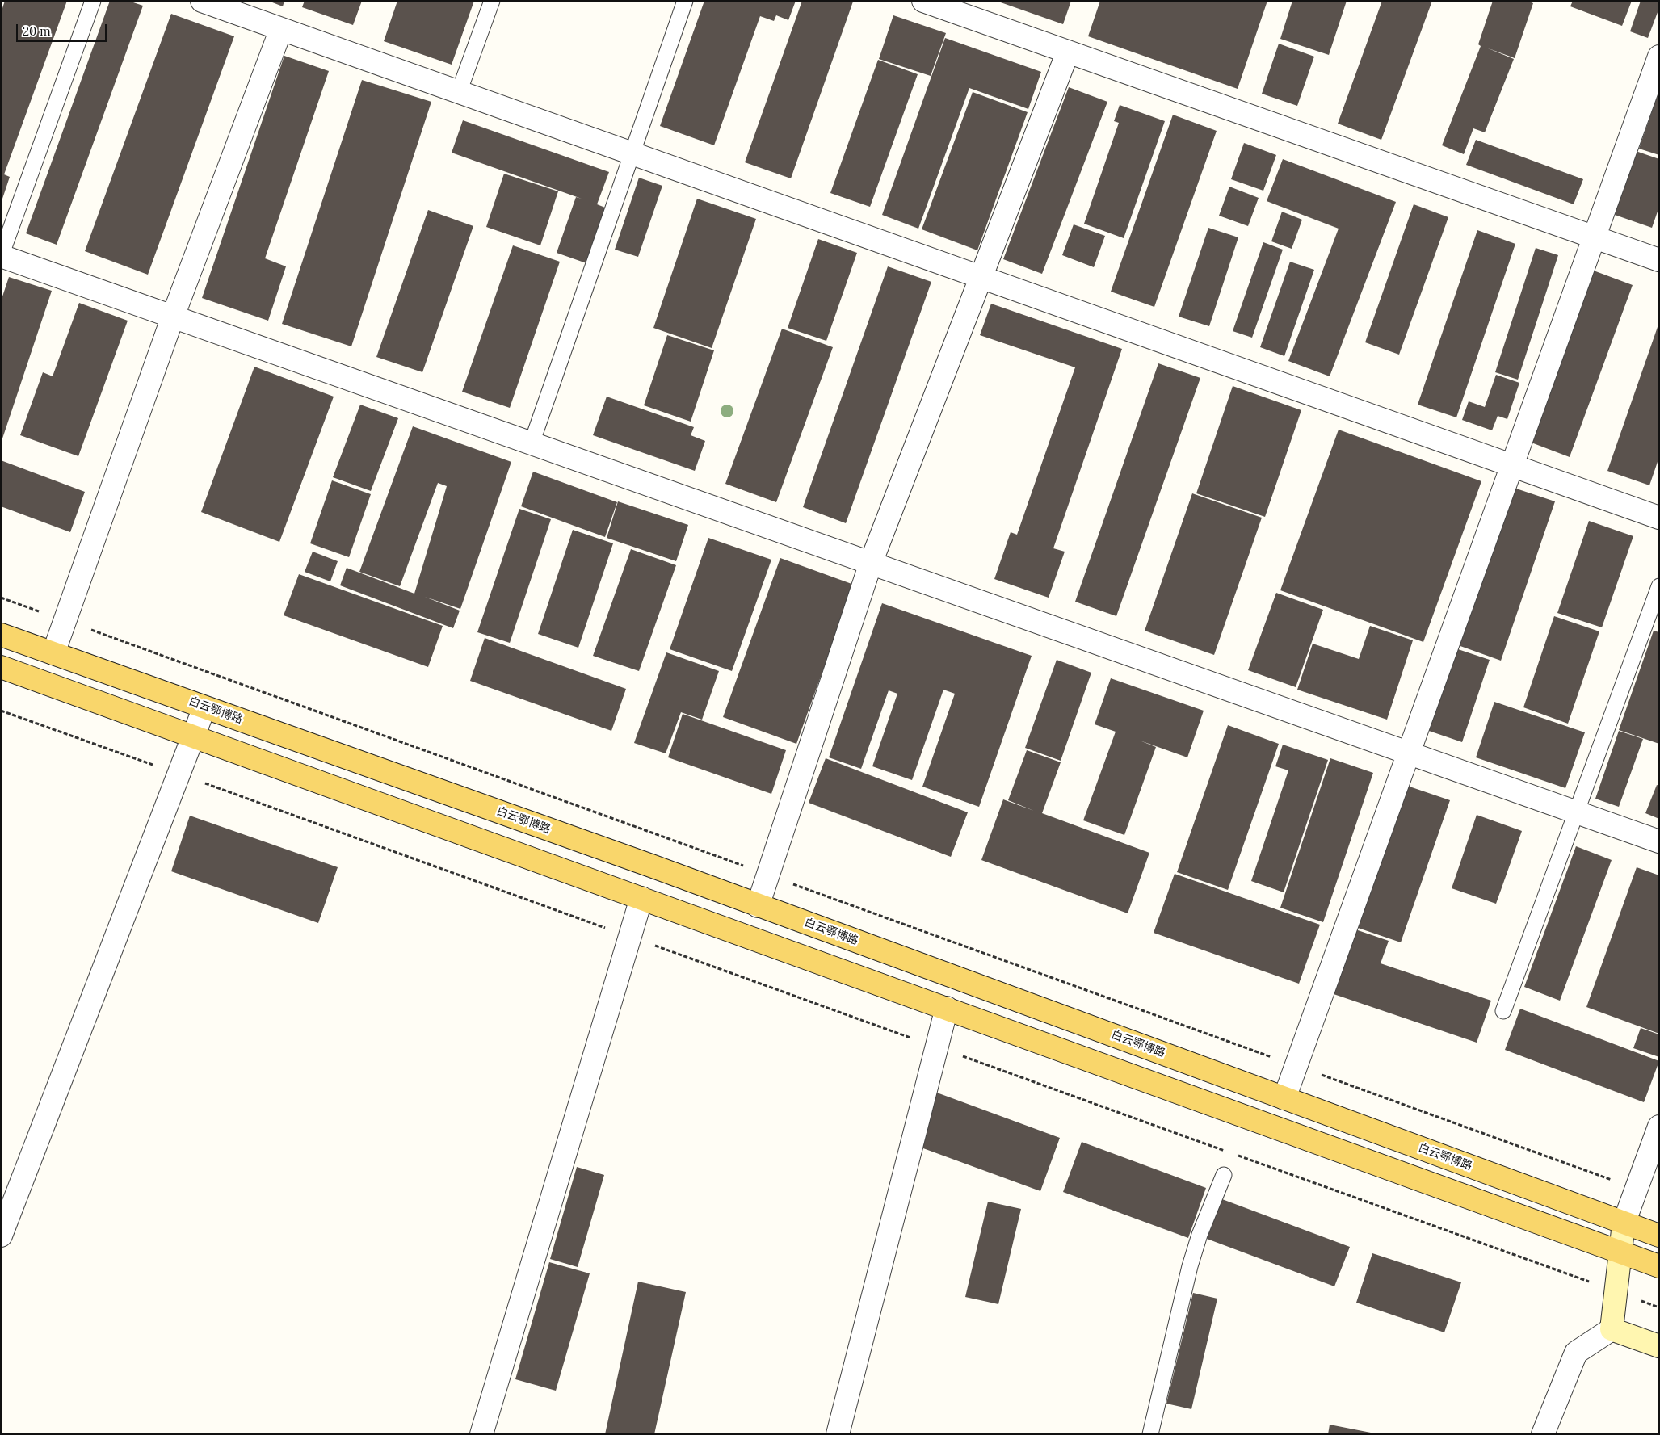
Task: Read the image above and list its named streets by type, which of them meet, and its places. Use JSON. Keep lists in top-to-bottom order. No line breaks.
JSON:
{"streets":{"main road":["白云鄂博路"]},"scale_bar":"20 m"}
